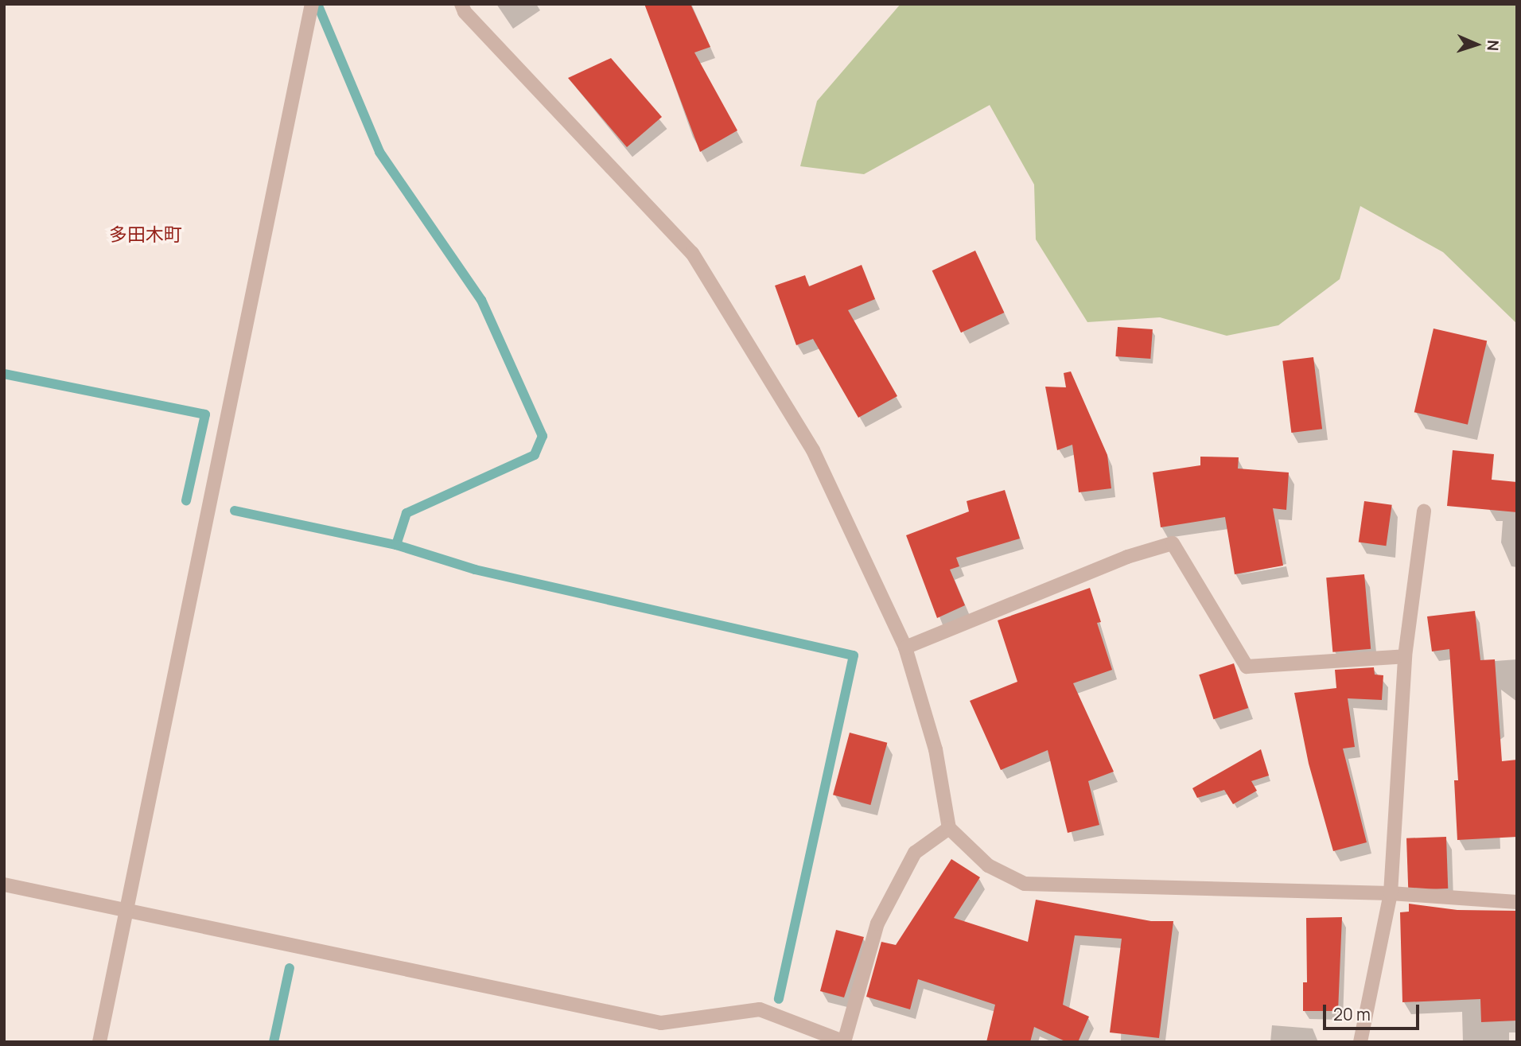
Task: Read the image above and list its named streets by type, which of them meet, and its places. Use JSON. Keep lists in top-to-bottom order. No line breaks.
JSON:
{"districts":["多田木町"],"scale_bar":"20 m","north":"right"}
